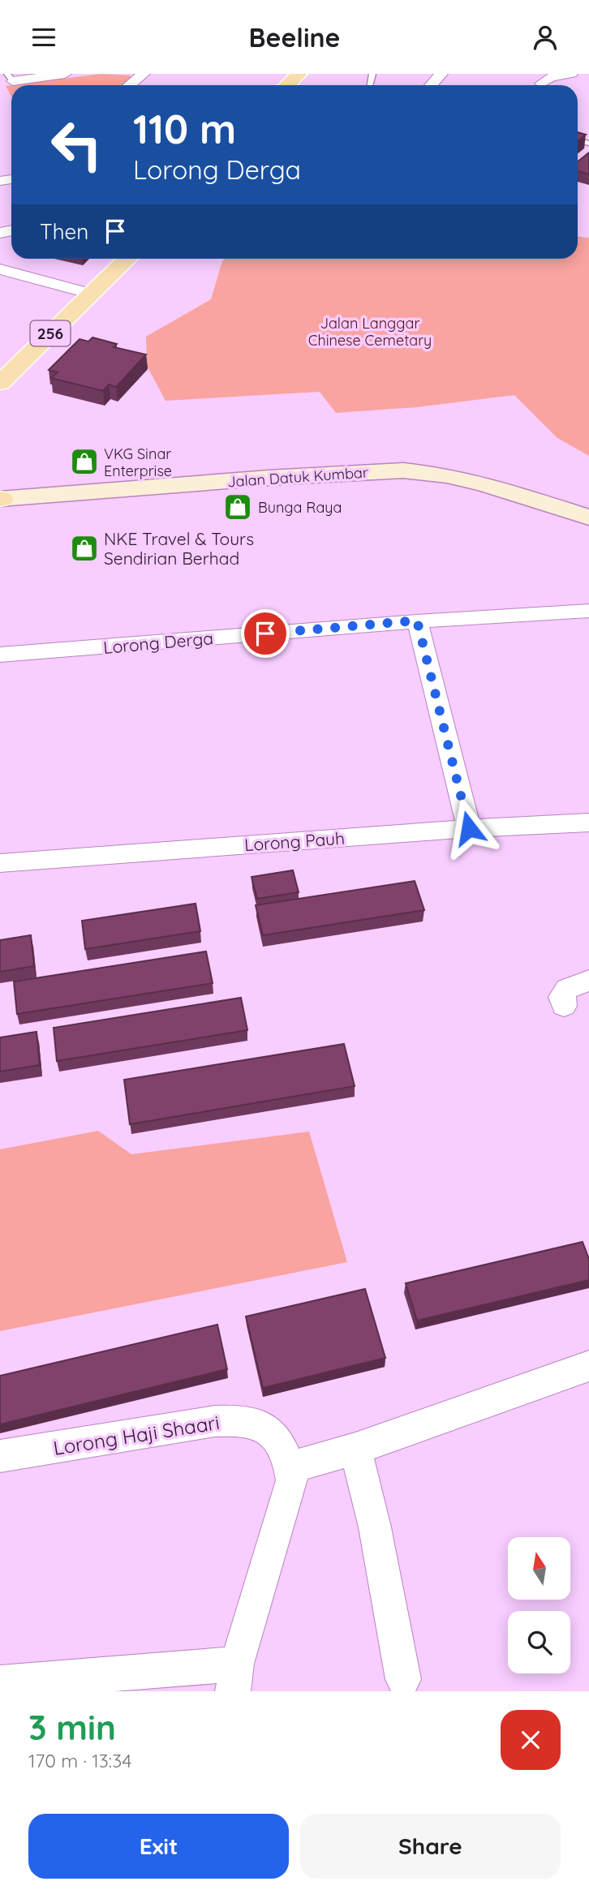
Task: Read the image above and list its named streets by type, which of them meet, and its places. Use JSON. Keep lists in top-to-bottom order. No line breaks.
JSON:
{"streets":{"main road":["256","Jalan Datuk Kumbar"],"street":["Lorong Derga","Lorong Pauh","Lorong Haji Shaari"]},"parks":["Jalan Langgar Chinese Cemetary"],"places":{"shop":["VKG Sinar Enterprise","Bunga Raya","NKE Travel & Tours Sendirian Berhad"]},"north":"top","page":{"header":"Beeline","turn":["110 m","Lorong Derga"],"then":"Then","heading":["3 min","170 m · 13:34"],"buttons":["Exit","Share"]}}
